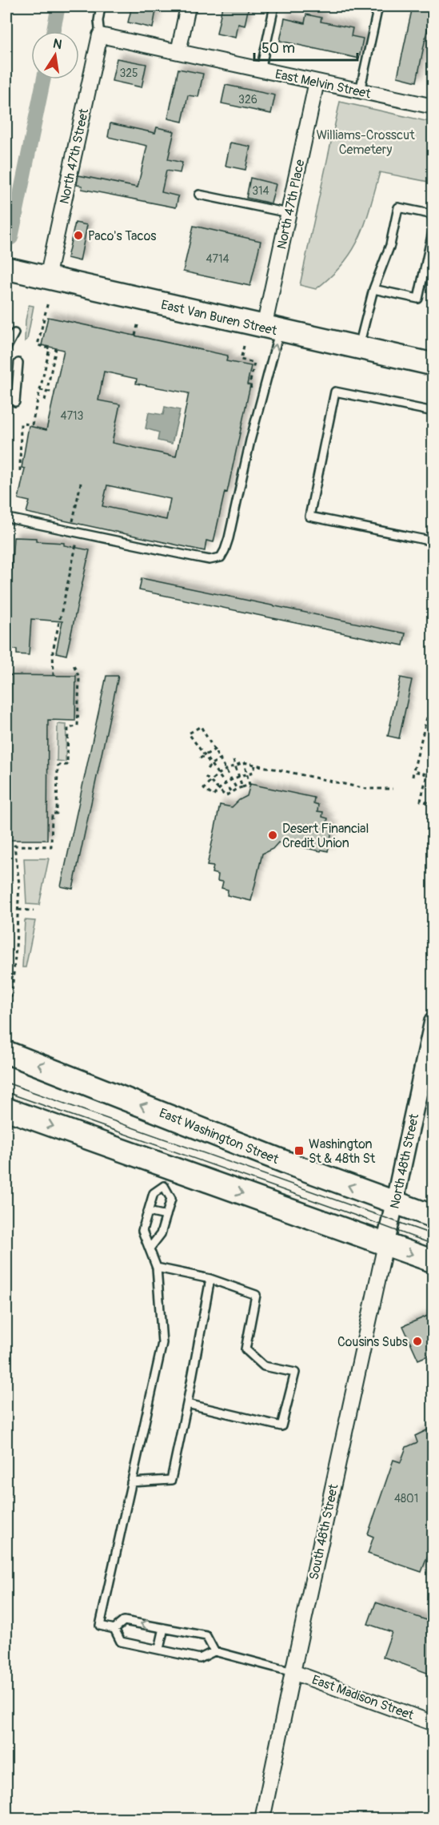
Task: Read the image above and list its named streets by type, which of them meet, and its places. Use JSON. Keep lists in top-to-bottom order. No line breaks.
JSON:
{"streets":{"main road":["East Van Buren Street","East Washington Street"],"street":["East Melvin Street","North 47th Street","North 47th Place","North 48th Street","South 48th Street","East Madison Street"]},"crossings":[["East Melvin Street","North 47th Street"],["East Melvin Street","North 47th Place"],["North 47th Street","East Van Buren Street"],["North 47th Place","East Van Buren Street"],["East Washington Street","North 48th Street"],["North 48th Street","South 48th Street"],["South 48th Street","East Madison Street"]],"parks":["Williams-Crosscut Cemetery"],"places":{"other":["Paco's Tacos","Desert Financial Credit Union","Cousins Subs"],"transit":["Washington St & 48th St"]},"house_numbers":["325","326","314","4714","4713","4801"],"scale_bar":"50 m","north":"top"}
